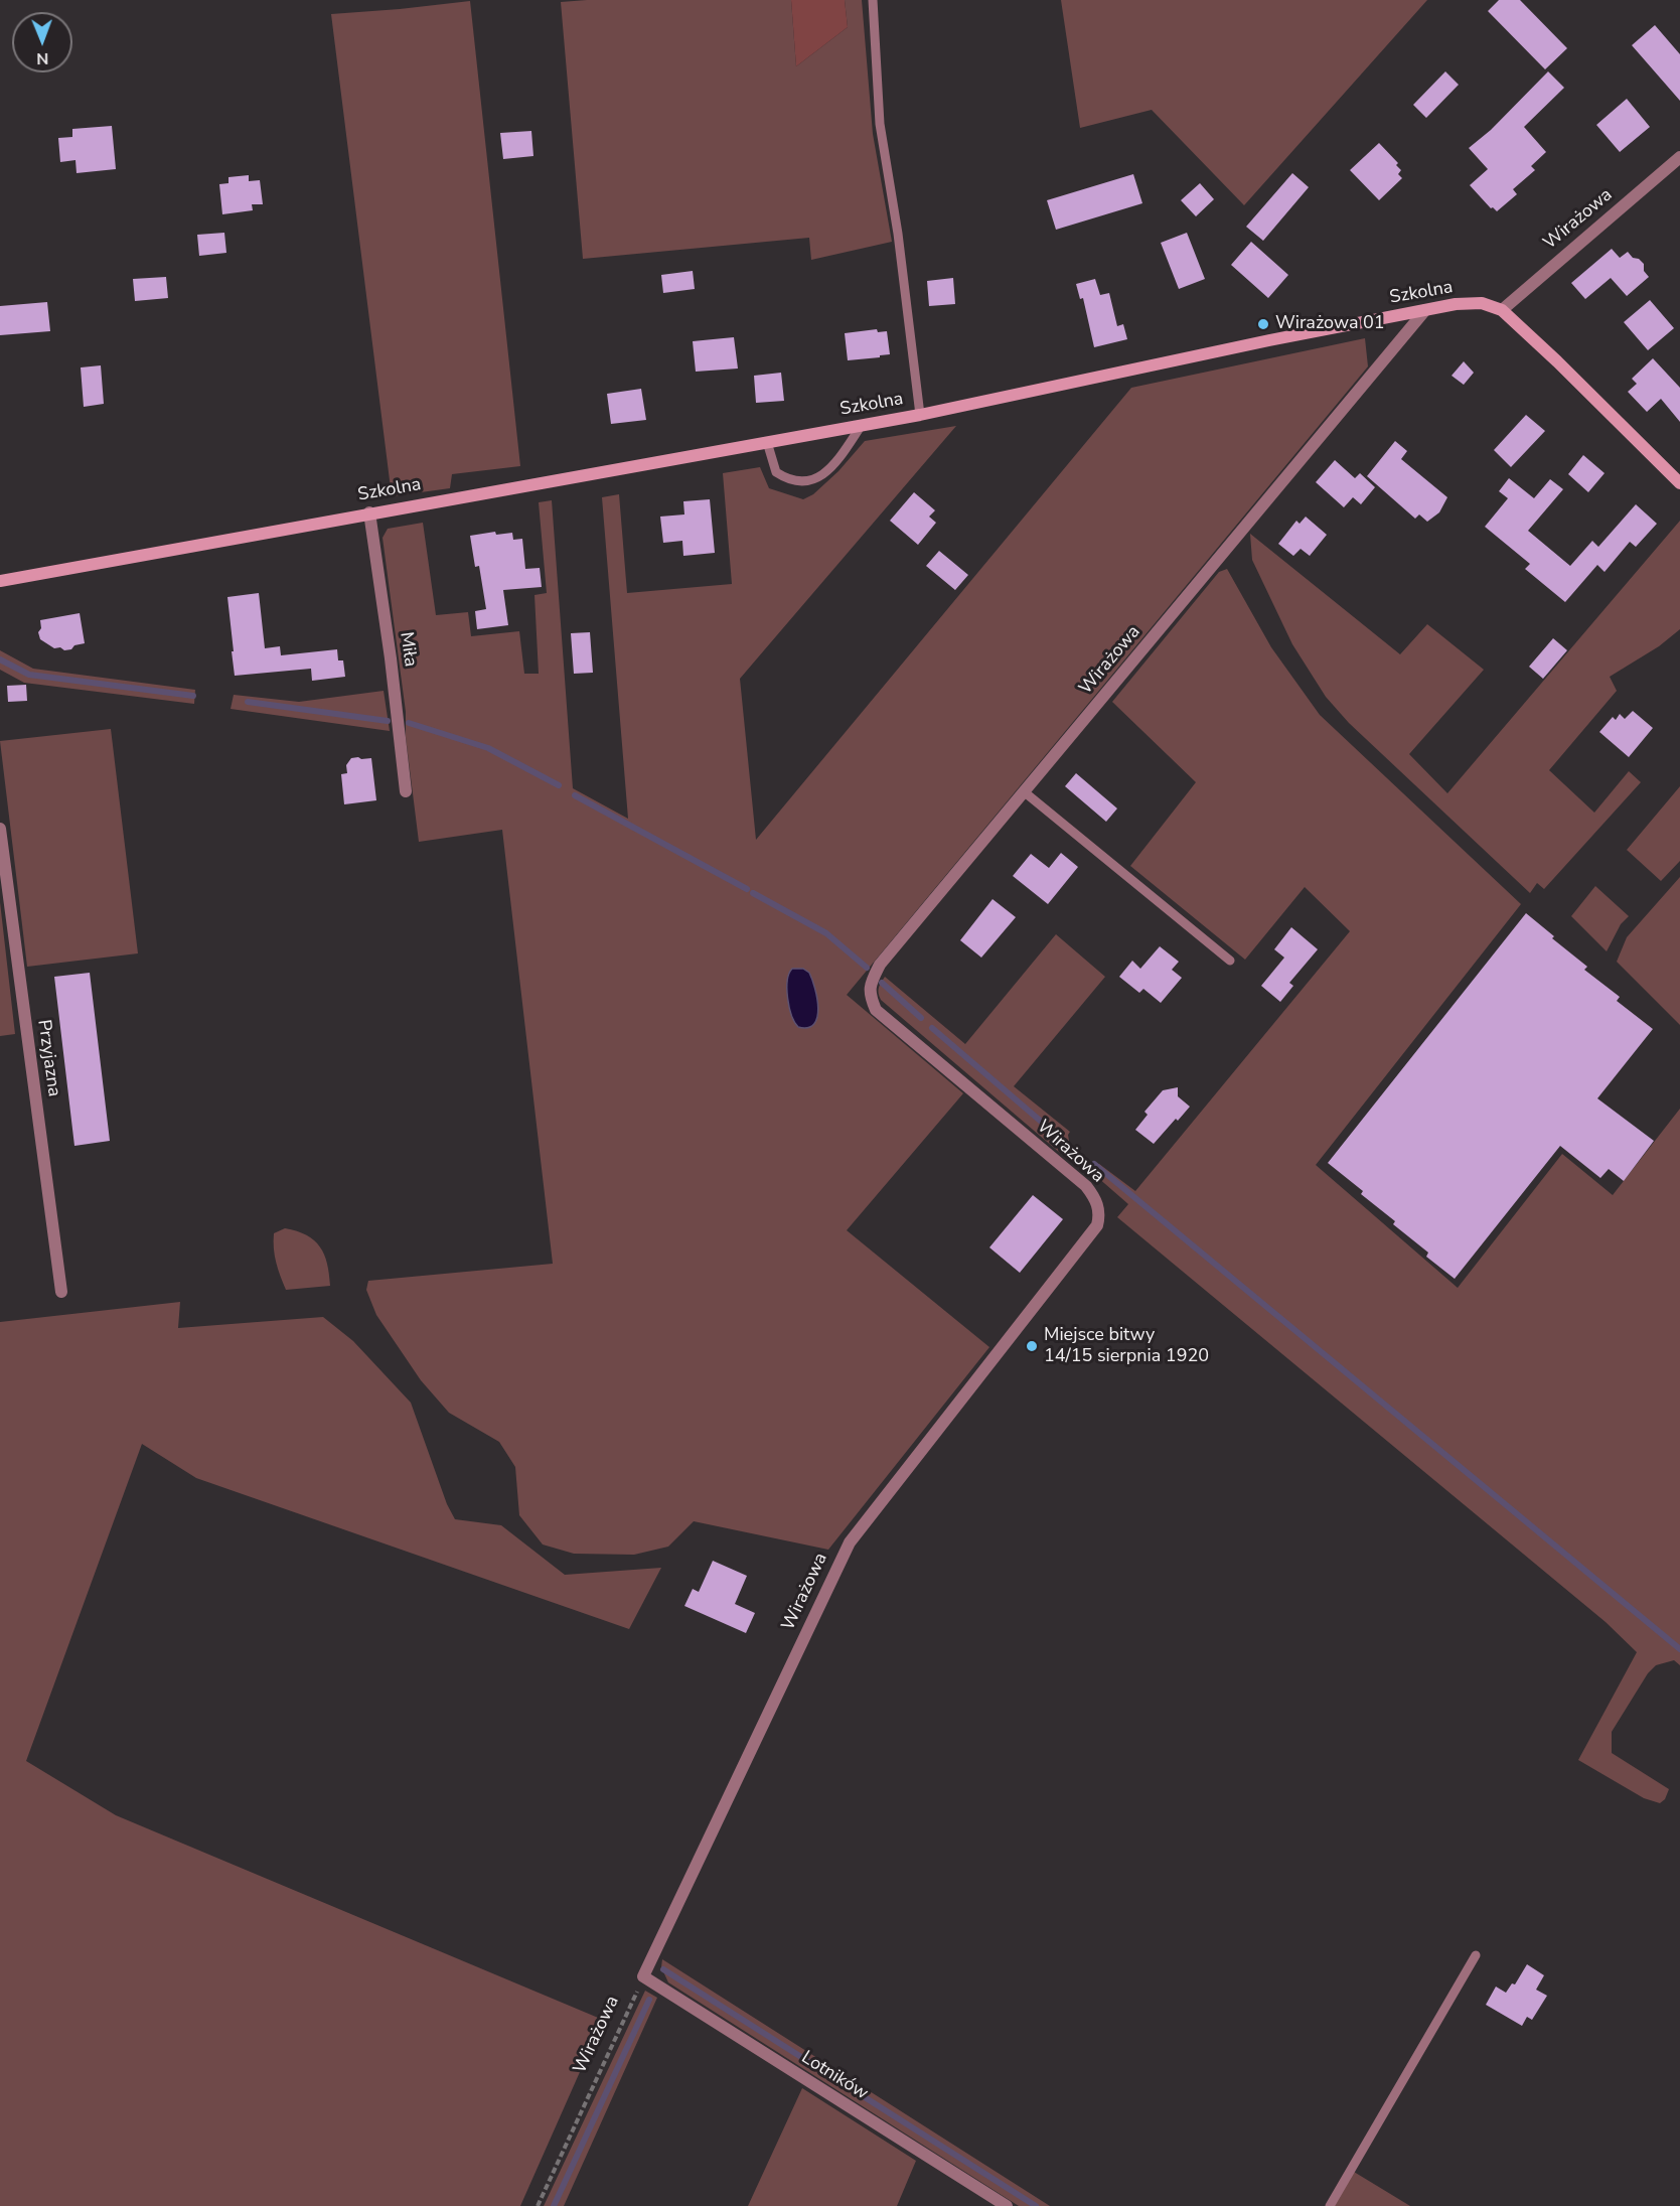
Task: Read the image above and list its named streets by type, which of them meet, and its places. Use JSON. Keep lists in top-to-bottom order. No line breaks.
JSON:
{"streets":{"street":["Wirażowa","Szkolna","Miła","Przyjazna","Lotników"]},"crossings":[["Wirażowa","Szkolna"],["Wirażowa","Lotników"],["Szkolna","Miła"]],"places":["Wirażowa 01","Miejsce bitwy 14/15 sierpnia 1920"],"north":"bottom"}
